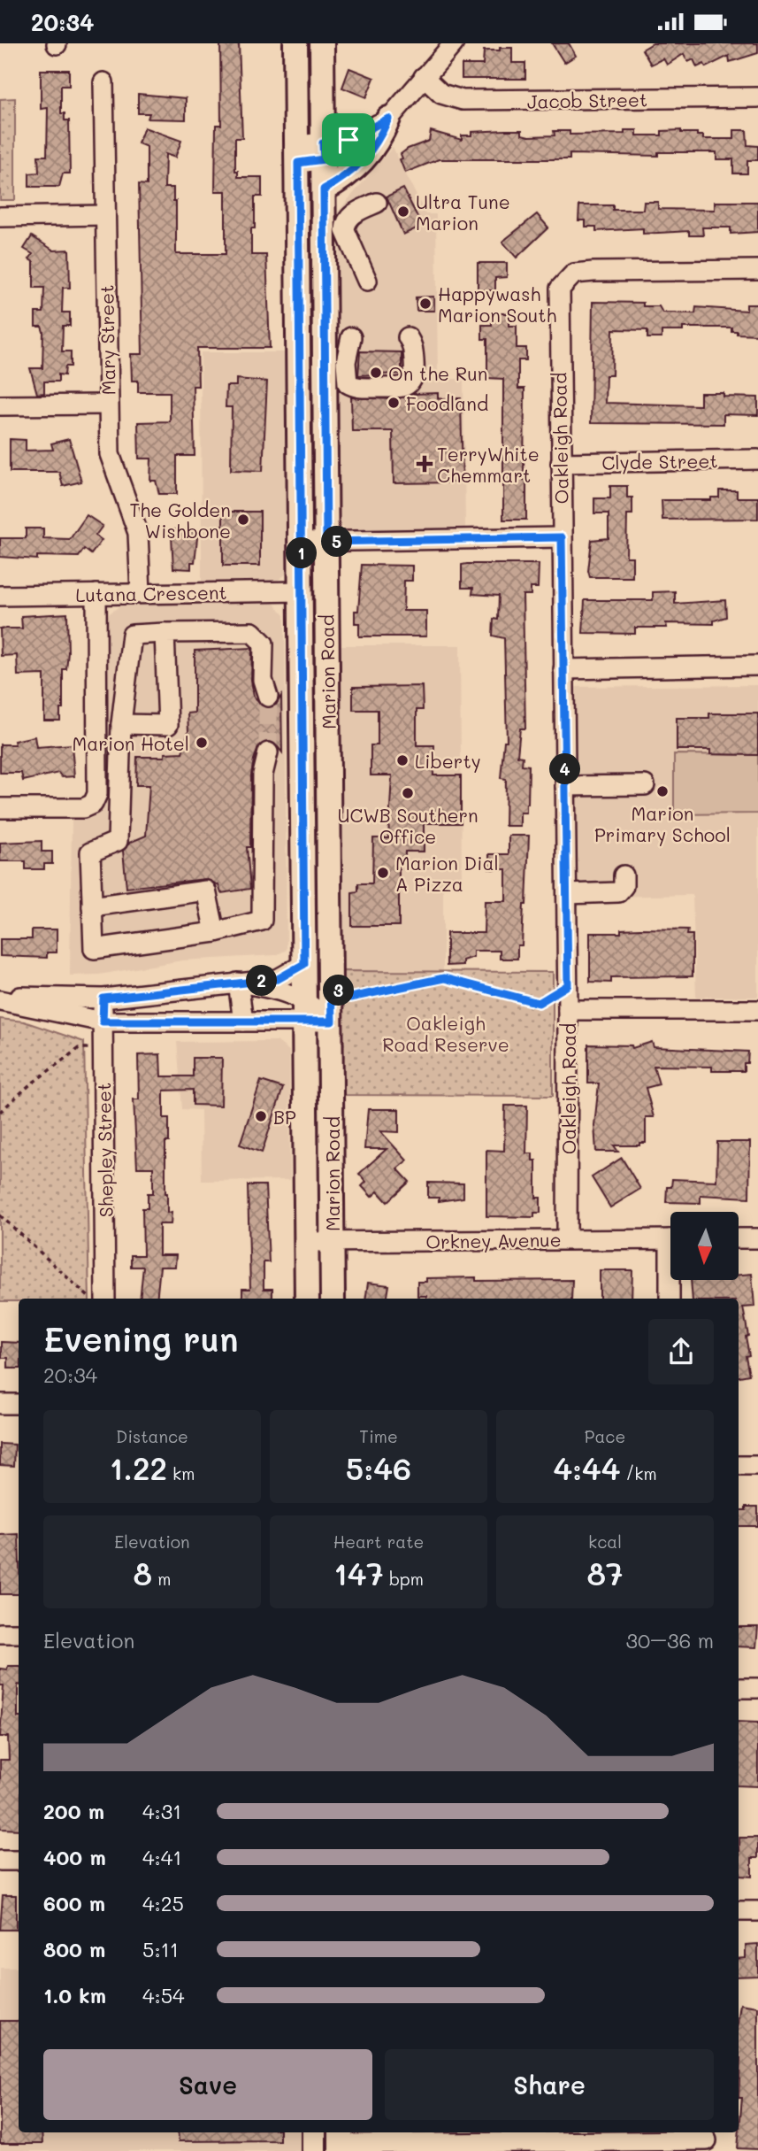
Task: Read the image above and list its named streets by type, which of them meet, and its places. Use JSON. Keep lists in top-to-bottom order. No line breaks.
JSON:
{"streets":{"main road":["Marion Road"],"street":["Jacob Street","Mary Street","Oakleigh Road","Clyde Street","Lutana Crescent","Shepley Street","Orkney Avenue"]},"crossings":[["Mary Street","Lutana Crescent"],["Oakleigh Road","Clyde Street"],["Oakleigh Road","Orkney Avenue"],["Lutana Crescent","Marion Road"],["Marion Road","Orkney Avenue"]],"parks":["Oakleigh Road Reserve"],"places":{"other":["Ultra Tune Marion","Happywash Marion South","On the Run","Foodland","The Golden Wishbone","Marion Hotel","Liberty","Marion Primary School","UCWB Southern Office","Marion Dial A Pizza","BP"],"health":["TerryWhite Chemmart"]},"north":"bottom","page":{"status":"20:34","pins":["5","1","4","2","3"],"heading":["Evening run","20:34"],"stats":[["Distance","1.22 km"],["Time","5:46"],["Pace","4:44 /km"],["Elevation","8 m"],["Heart rate","147 bpm"],["kcal","87"]],"chart":["Elevation","30–36 m"],"list":[{"name":"200 m","note":"4:31"},{"name":"400 m","note":"4:41"},{"name":"600 m","note":"4:25"},{"name":"800 m","note":"5:11"},{"name":"1.0 km","note":"4:54"}],"buttons":["Save","Share"]}}
